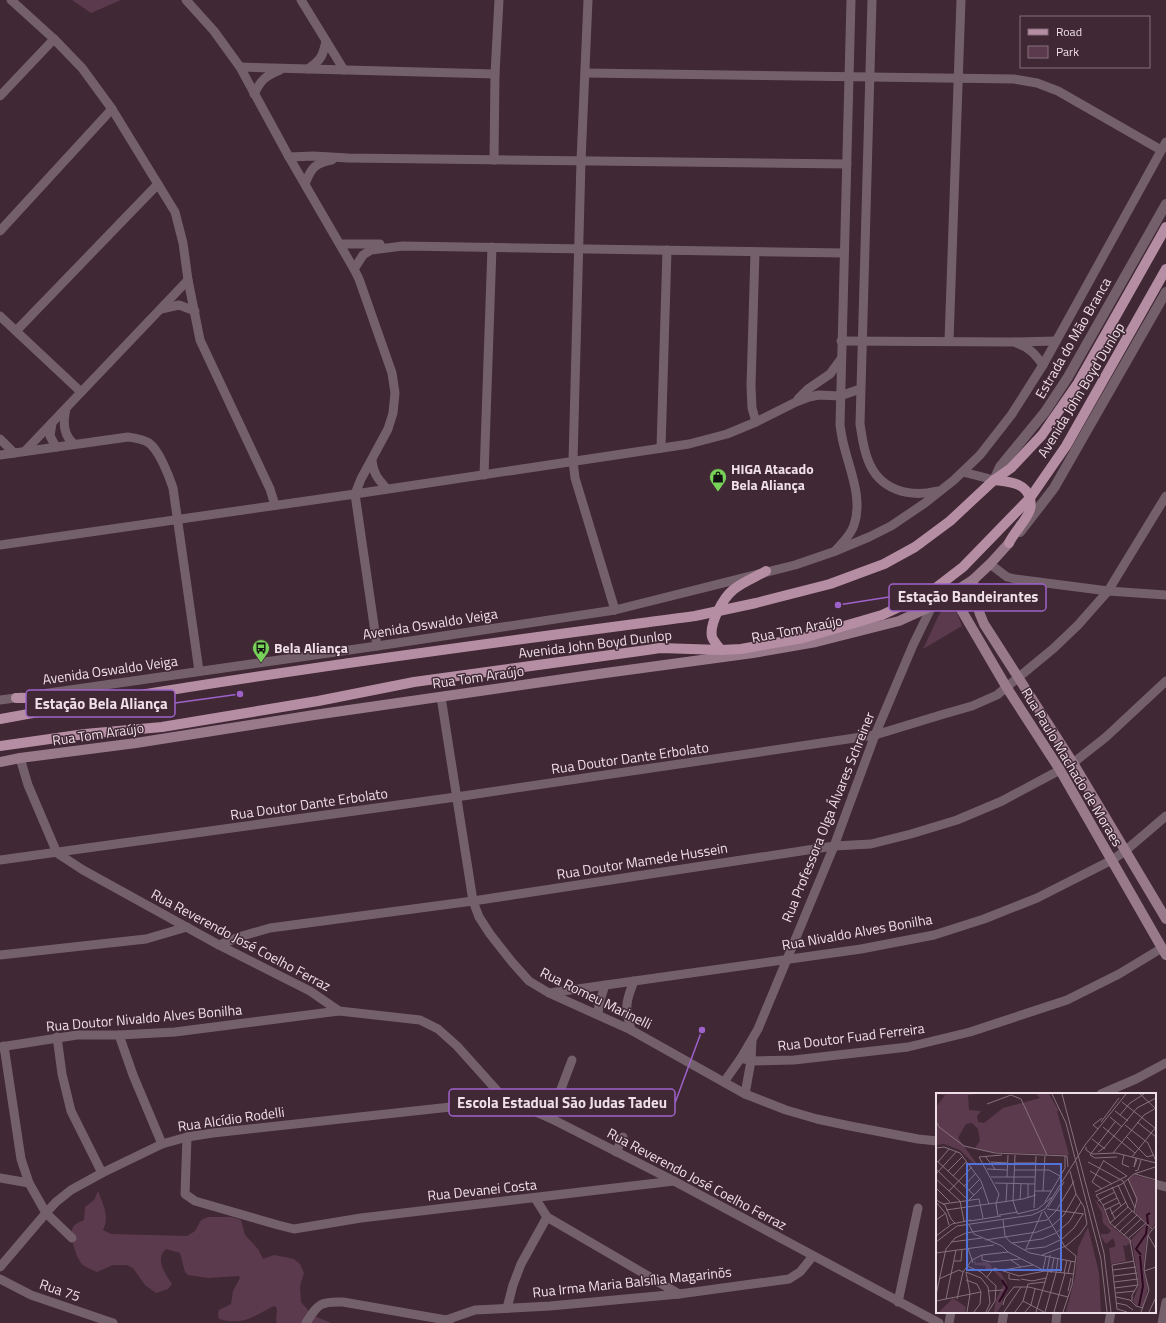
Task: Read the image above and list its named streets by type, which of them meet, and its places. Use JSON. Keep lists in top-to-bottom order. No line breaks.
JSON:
{"streets":{"main road":["Avenida John Boyd Dunlop","Rua Tom Araújo","Rua Paulo Machado de Moraes"],"street":["Estrada do Mão Branca","Avenida Oswaldo Veiga","Rua Doutor Dante Erbolato","Rua Professora Olga Álvares Schreiner","Rua Doutor Mamede Hussein","Rua Nivaldo Alves Bonilha","Rua Reverendo José Coelho Ferraz","Rua Romeu Marinelli","Rua Doutor Nivaldo Alves Bonilha","Rua Doutor Fuad Ferreira","Rua Alcídio Rodelli","Rua Devanei Costa","Rua Irma Maria Balsília Magarinõs","Rua 75"]},"crossings":[["Estrada do Mão Branca","Avenida John Boyd Dunlop"],["Rua Tom Araújo","Rua Paulo Machado de Moraes"],["Rua Tom Araújo","Rua Professora Olga Álvares Schreiner"],["Rua Tom Araújo","Rua Romeu Marinelli"],["Rua Doutor Dante Erbolato","Rua Paulo Machado de Moraes"],["Rua Doutor Dante Erbolato","Rua Professora Olga Álvares Schreiner"],["Rua Doutor Dante Erbolato","Rua Reverendo José Coelho Ferraz"],["Rua Doutor Dante Erbolato","Rua Romeu Marinelli"],["Rua Paulo Machado de Moraes","Rua Doutor Mamede Hussein"],["Rua Paulo Machado de Moraes","Rua Nivaldo Alves Bonilha"],["Rua Paulo Machado de Moraes","Rua Doutor Fuad Ferreira"],["Rua Professora Olga Álvares Schreiner","Rua Doutor Mamede Hussein"],["Rua Professora Olga Álvares Schreiner","Rua Nivaldo Alves Bonilha"],["Rua Professora Olga Álvares Schreiner","Rua Romeu Marinelli"],["Rua Professora Olga Álvares Schreiner","Rua Doutor Fuad Ferreira"],["Rua Doutor Mamede Hussein","Rua Reverendo José Coelho Ferraz"],["Rua Doutor Mamede Hussein","Rua Romeu Marinelli"],["Rua Nivaldo Alves Bonilha","Rua Romeu Marinelli"],["Rua Reverendo José Coelho Ferraz","Rua Doutor Nivaldo Alves Bonilha"],["Rua Reverendo José Coelho Ferraz","Rua Alcídio Rodelli"],["Rua Reverendo José Coelho Ferraz","Rua Devanei Costa"],["Rua Reverendo José Coelho Ferraz","Rua Irma Maria Balsília Magarinõs"],["Rua Alcídio Rodelli","Rua Devanei Costa"]],"places":{"shop":["HIGA Atacado Bela Aliança"],"other":["Estação Bandeirantes","Estação Bela Aliança","Escola Estadual São Judas Tadeu"],"bus stop":["Bela Aliança"]},"legend":["Road","Park"]}
